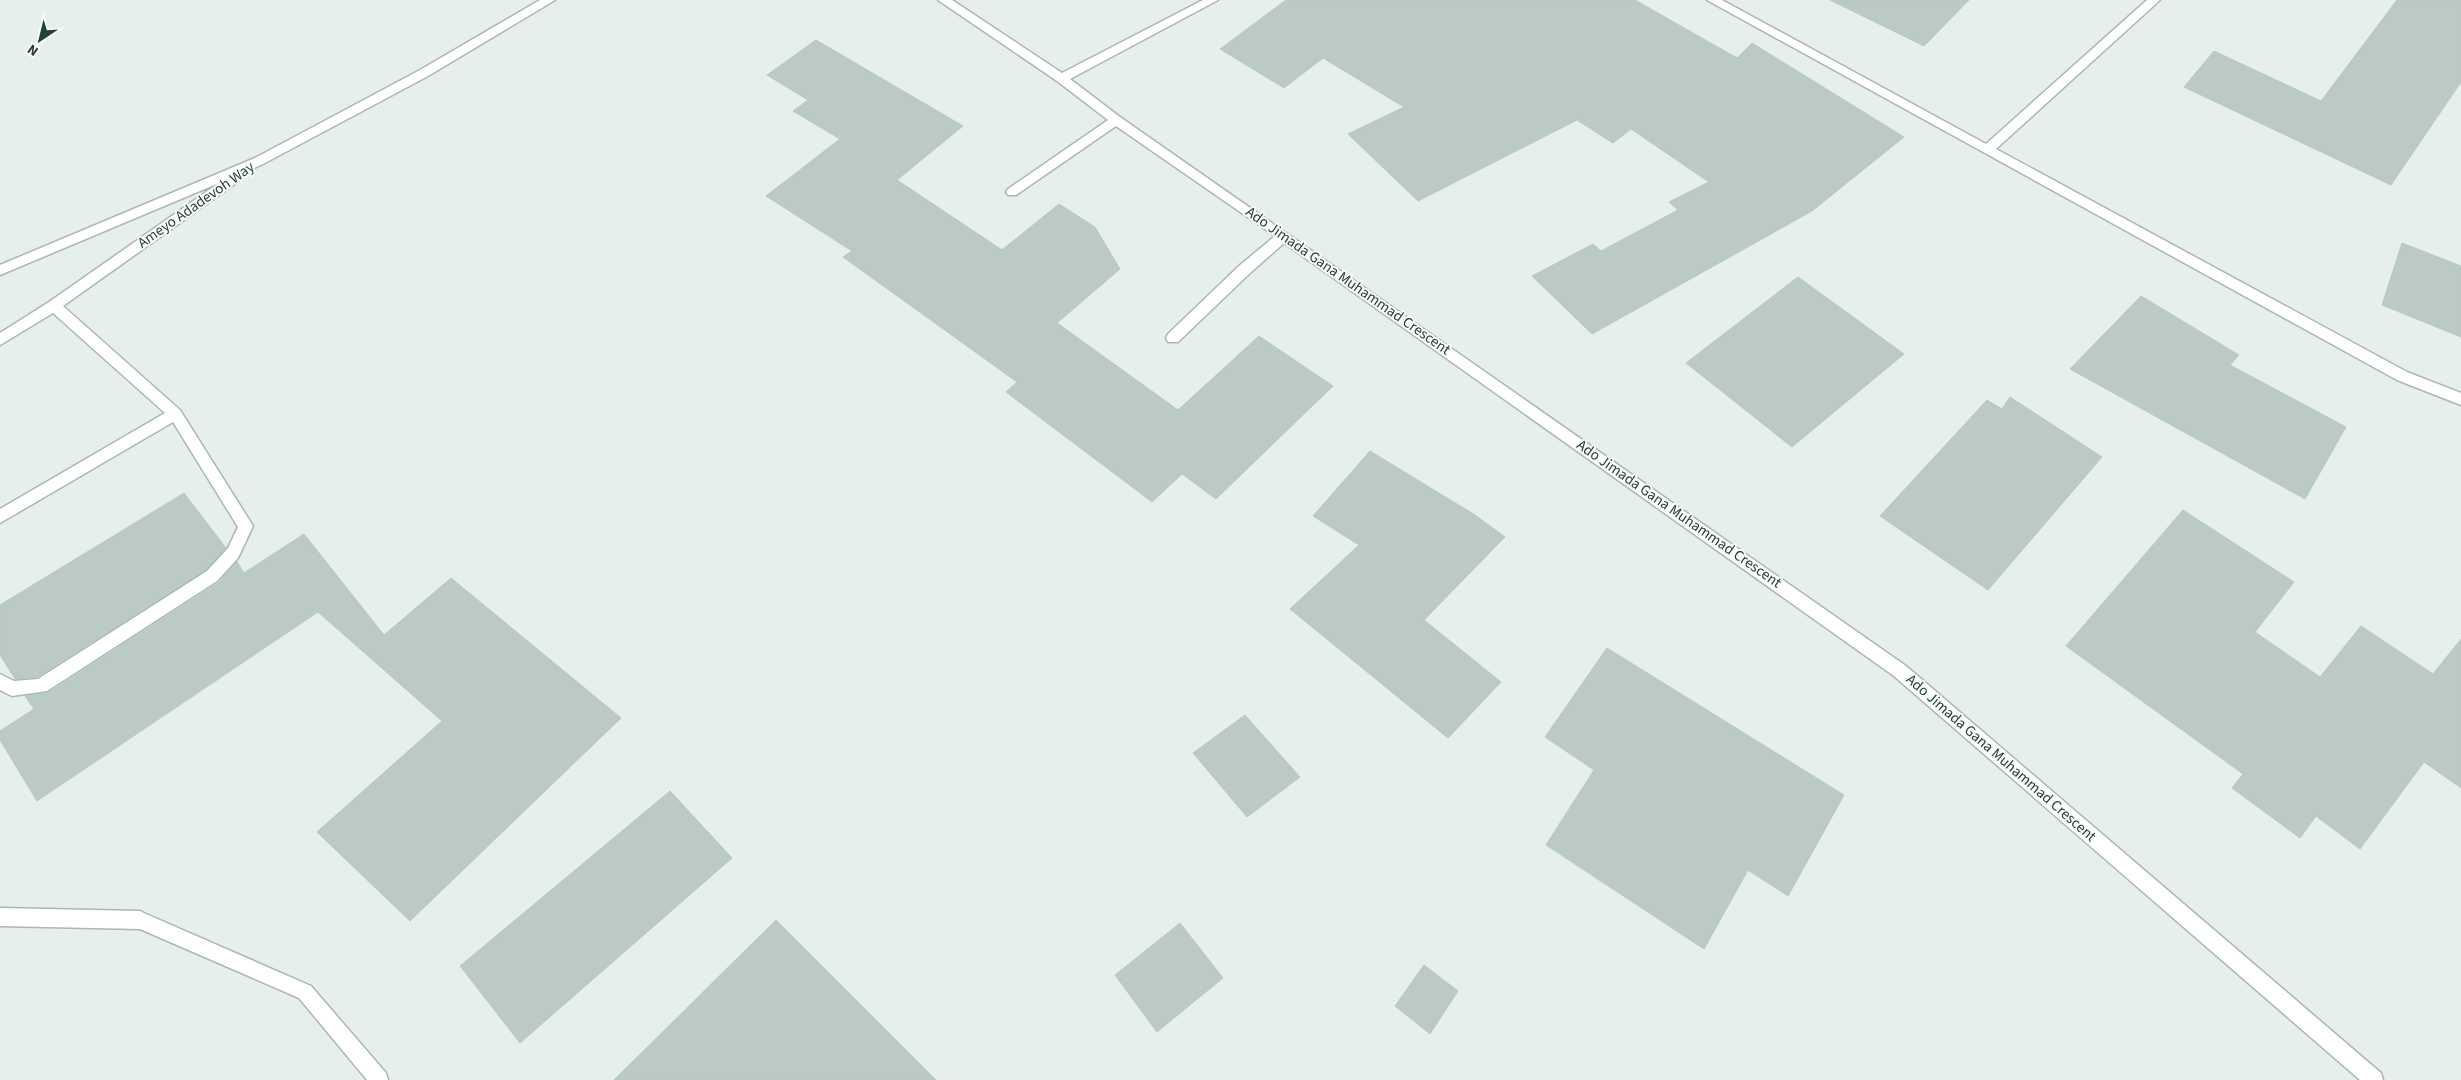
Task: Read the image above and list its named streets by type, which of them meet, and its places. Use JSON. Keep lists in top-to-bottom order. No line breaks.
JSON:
{"streets":{"street":["Ameyo Adadevoh Way","Ado Jimada Gana Muhammad Crescent"]},"north":"bottom left"}
